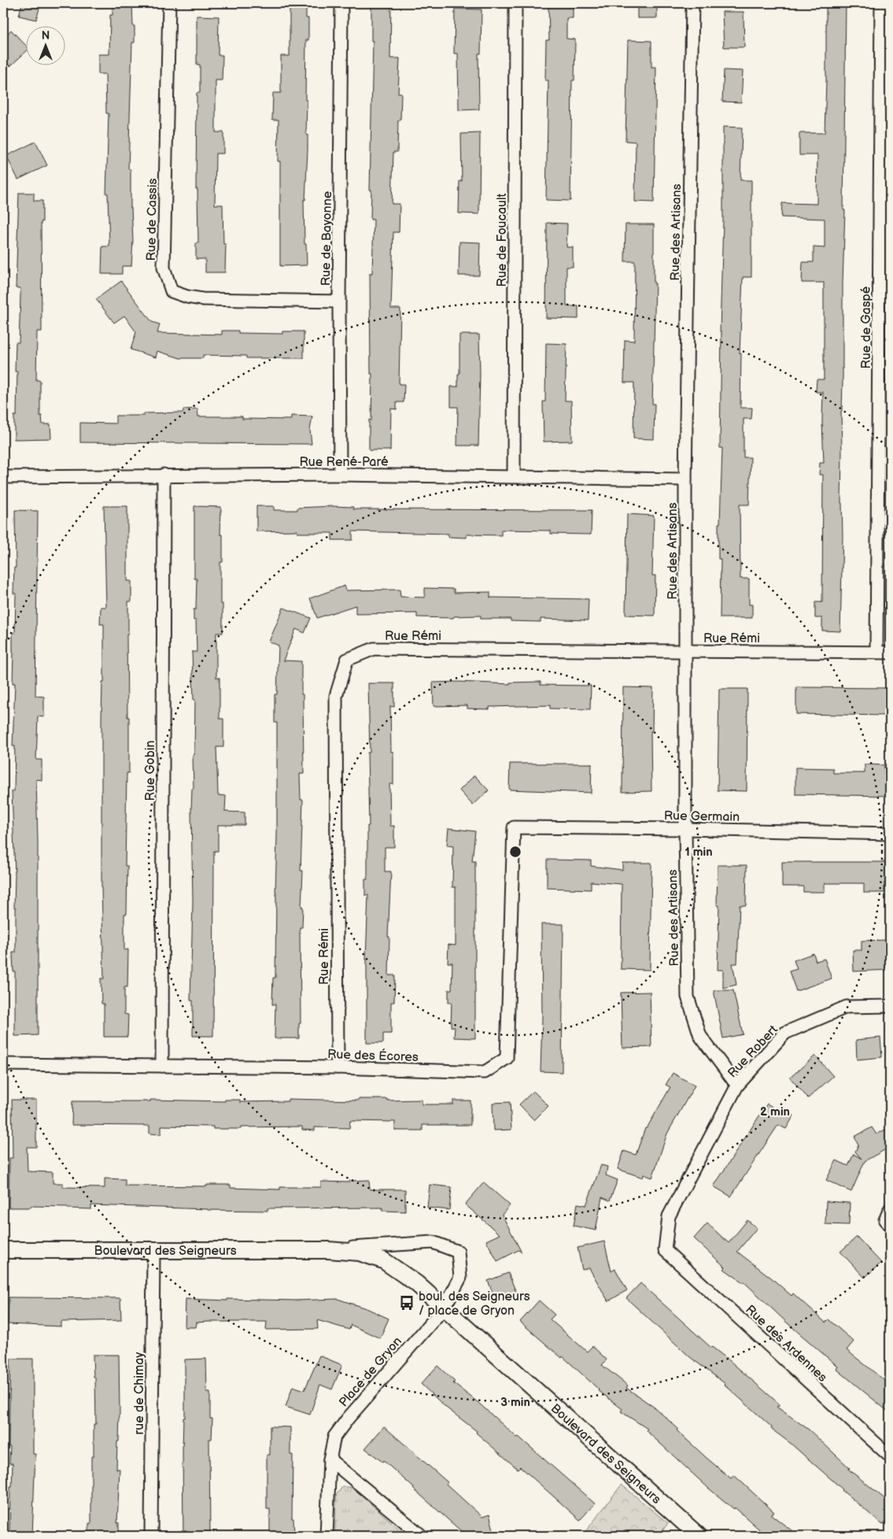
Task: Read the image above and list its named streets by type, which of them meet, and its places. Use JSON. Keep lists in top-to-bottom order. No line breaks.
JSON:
{"streets":{"street":["Rue de Cassis","Rue des Artisans","Rue de Bayonne","Rue de Foucault","Rue de Gaspé","Rue René-Paré","Rue Rémi","Rue Gobin","Rue Germain","Rue Robert","Rue des Écores","Boulevard des Seigneurs","Rue des Ardennes","Place de Gryon","rue de Chimay"]},"crossings":[["Rue de Cassis","Rue de Bayonne"],["Rue des Artisans","Rue René-Paré"],["Rue des Artisans","Rue Rémi"],["Rue des Artisans","Rue Germain"],["Rue des Artisans","Rue Robert"],["Rue de Bayonne","Rue René-Paré"],["Rue de Foucault","Rue René-Paré"],["Rue de Gaspé","Rue Rémi"],["Rue René-Paré","Rue Gobin"],["Rue Rémi","Rue des Écores"],["Rue Gobin","Rue des Écores"],["Rue Germain","Rue des Écores"],["Rue Robert","Rue des Ardennes"],["Boulevard des Seigneurs","Place de Gryon"],["Boulevard des Seigneurs","rue de Chimay"]],"places":{"bus stop":["boul. des Seigneurs / place de Gryon"]},"north":"top","rings":["1 min","2 min","3 min"]}
